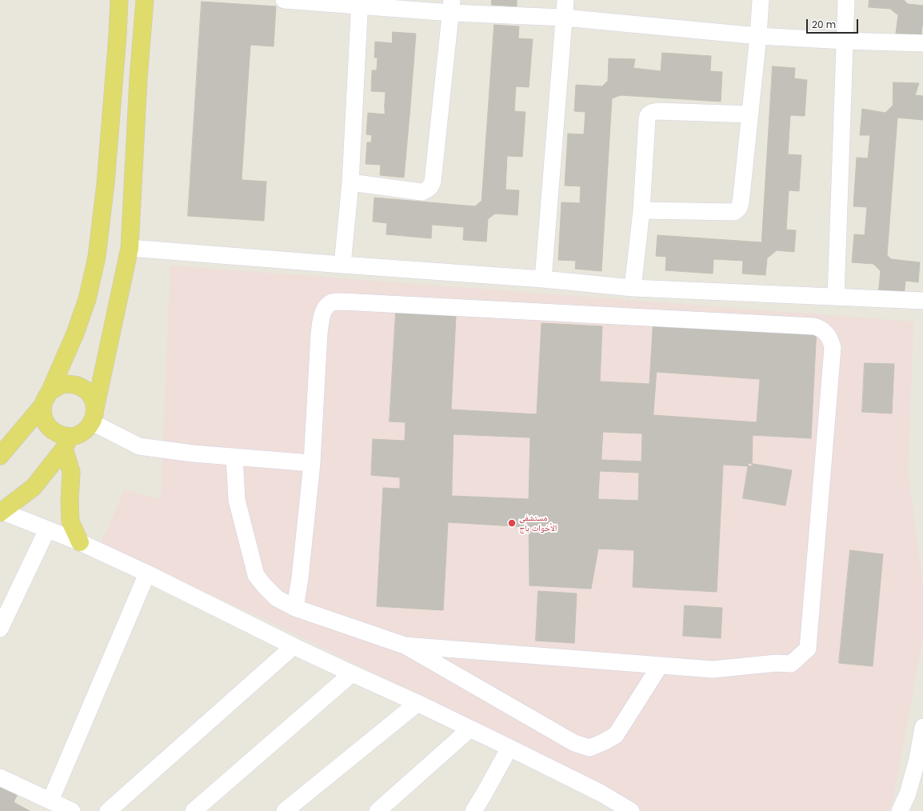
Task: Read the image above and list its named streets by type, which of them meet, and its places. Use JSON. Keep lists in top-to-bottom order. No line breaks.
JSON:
{"places":["مستشفى الأخوات باج"],"scale_bar":"20 m"}
